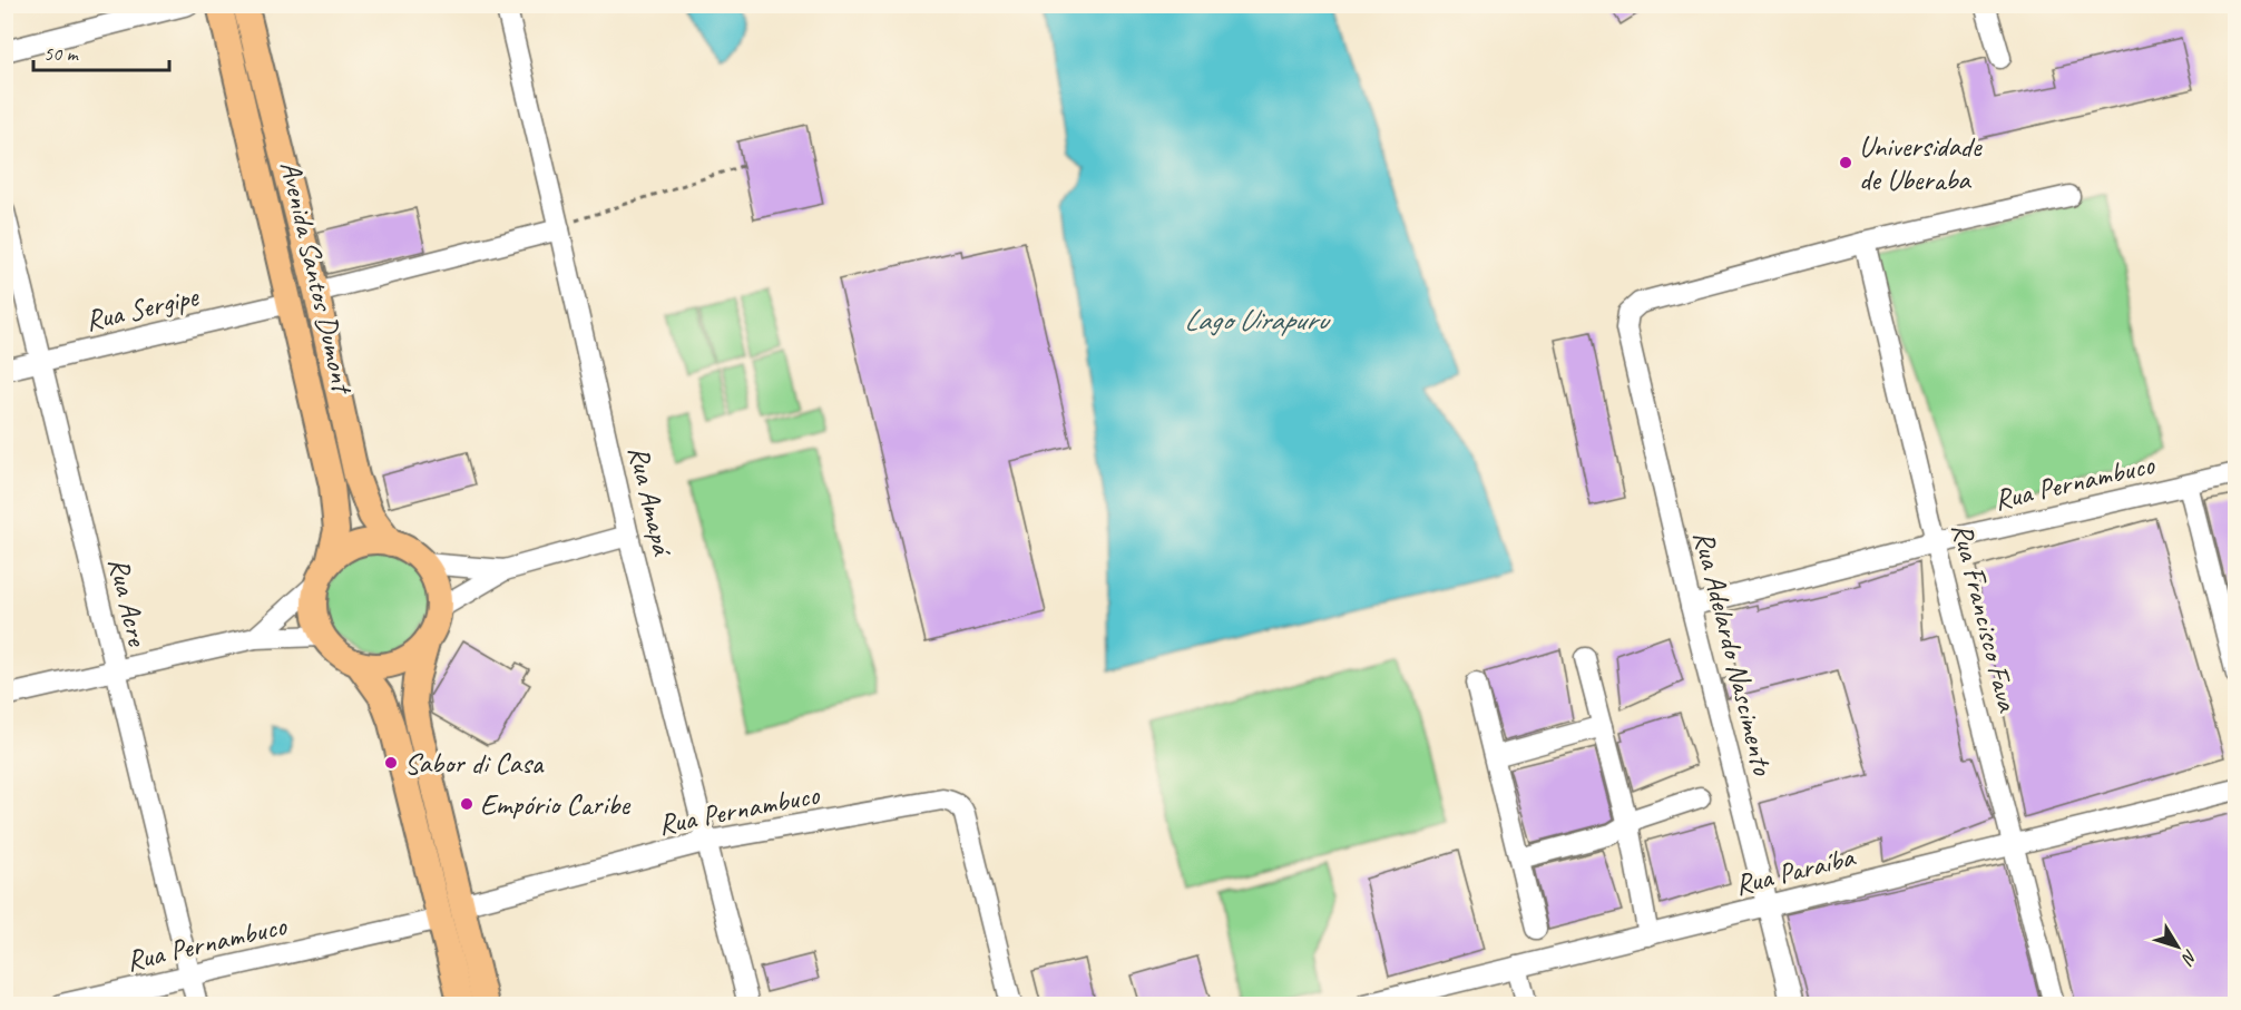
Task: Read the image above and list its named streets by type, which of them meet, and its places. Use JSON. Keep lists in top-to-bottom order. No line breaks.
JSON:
{"streets":{"main road":["Avenida Santos Dumont"],"street":["Rua Sergipe","Rua Pernambuco","Rua Amapá","Rua Acre","Rua Francisco Fava","Rua Adelardo Nascimento","Rua Paraíba"]},"crossings":[["Avenida Santos Dumont","Rua Sergipe"],["Rua Sergipe","Rua Acre"],["Rua Pernambuco","Rua Amapá"],["Rua Pernambuco","Rua Acre"],["Rua Pernambuco","Rua Francisco Fava"],["Rua Pernambuco","Rua Adelardo Nascimento"],["Rua Francisco Fava","Rua Adelardo Nascimento"],["Rua Francisco Fava","Rua Paraíba"],["Rua Adelardo Nascimento","Rua Paraíba"]],"water":["Lago Uirapuru"],"places":["Universidade de Uberaba","Sabor di Casa","Empório Caribe"],"scale_bar":"50 m","north":"bottom right"}
